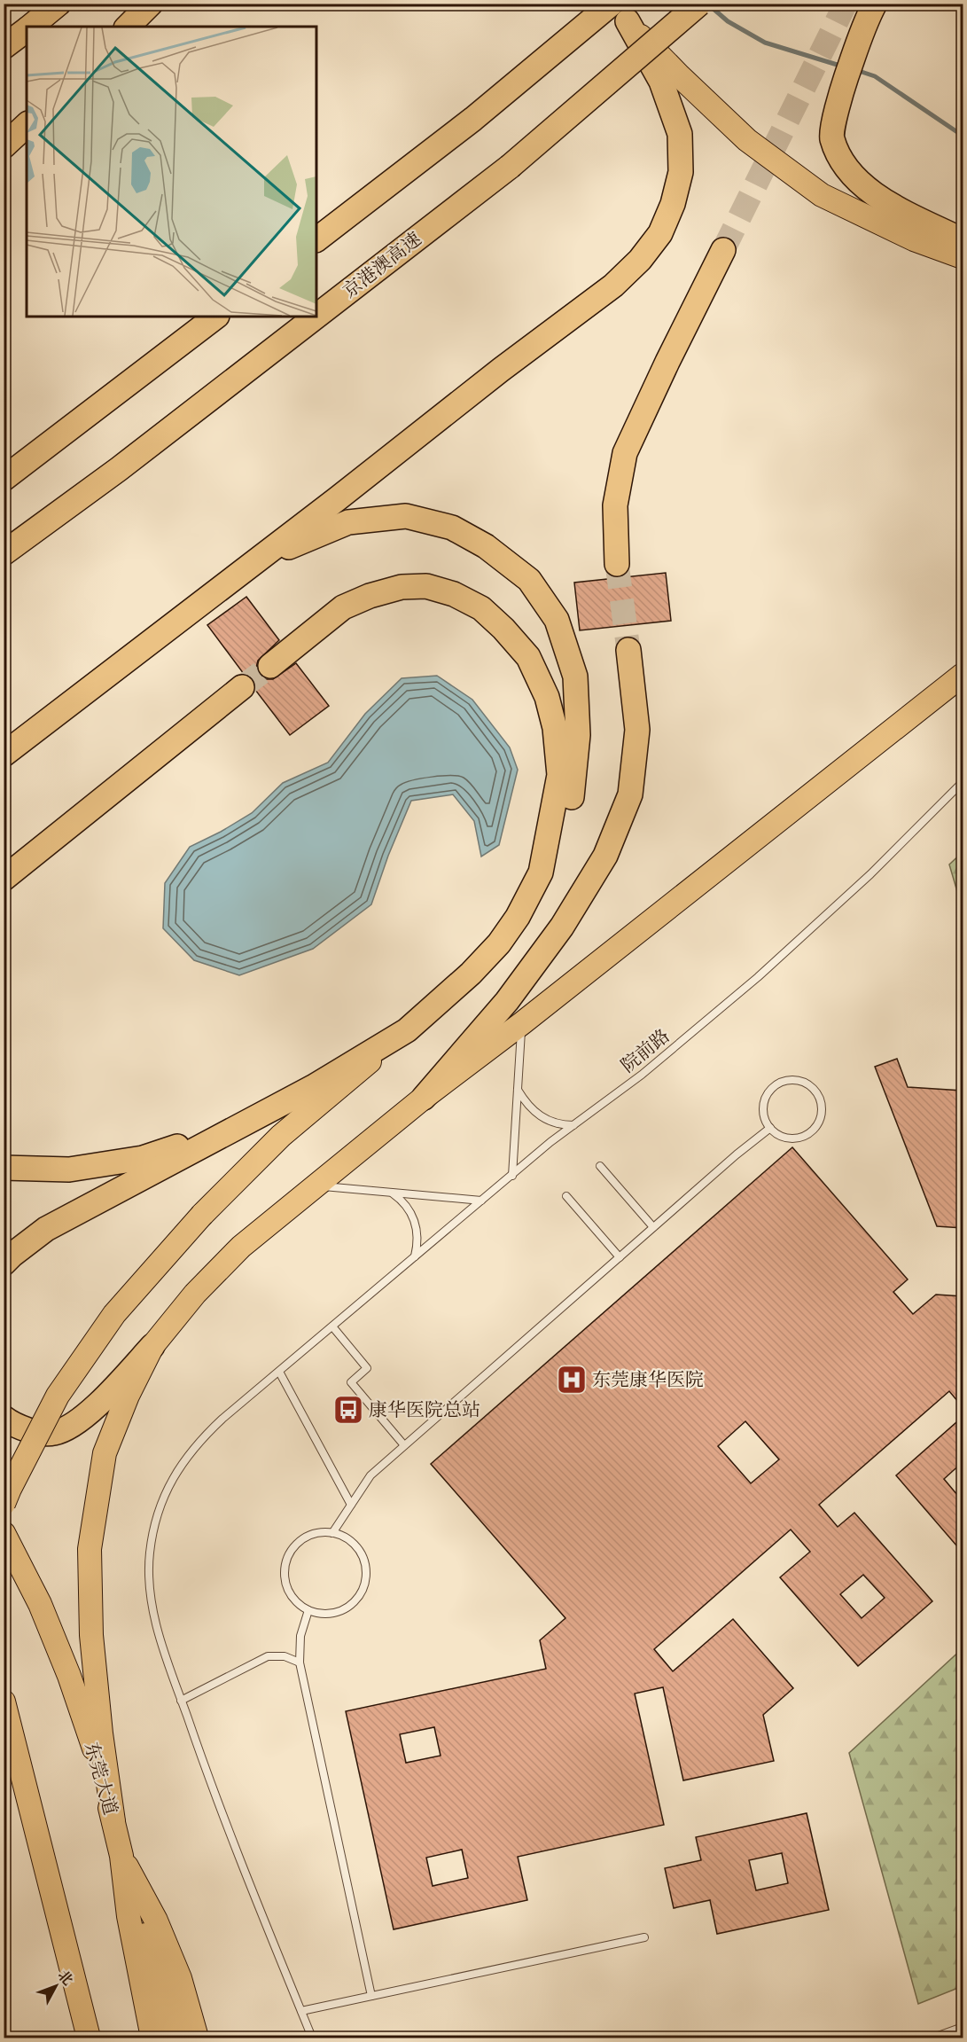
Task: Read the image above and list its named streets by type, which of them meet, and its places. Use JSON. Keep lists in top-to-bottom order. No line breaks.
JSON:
{"streets":{"highway":["京港澳高速","东莞大道"],"lane":["院前路"]},"places":{"hospital":["东莞康华医院"],"bus stop":["康华医院总站"]},"north":"top right"}
